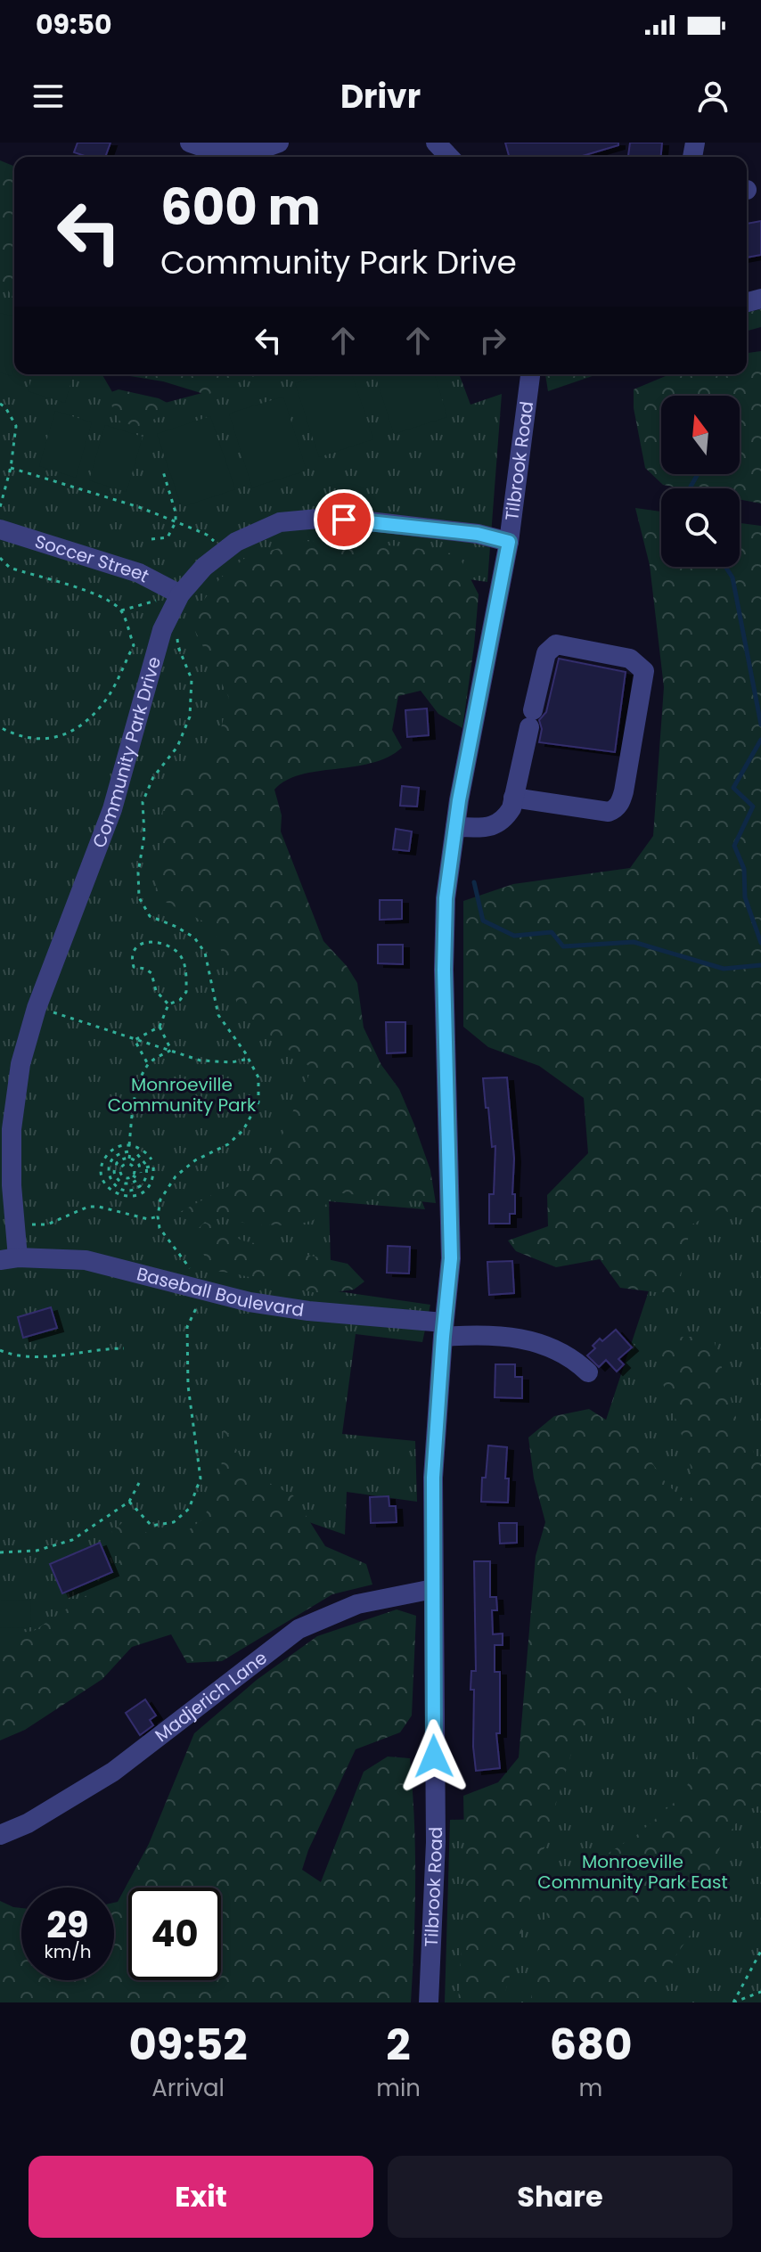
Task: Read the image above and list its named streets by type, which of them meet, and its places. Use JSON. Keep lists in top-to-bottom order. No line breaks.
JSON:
{"streets":{"street":["Tilbrook Road","Soccer Street","Community Park Drive","Baseball Boulevard","Madjerich Lane"]},"crossings":[["Tilbrook Road","Community Park Drive"],["Tilbrook Road","Baseball Boulevard"],["Tilbrook Road","Madjerich Lane"],["Soccer Street","Community Park Drive"],["Community Park Drive","Baseball Boulevard"]],"parks":["Monroeville Community Park","Monroeville Community Park East"],"north":"top","page":{"status":"09:50","header":"Drivr","turn":["600 m","Community Park Drive"],"speed":"29 km/h","limit":"40","eta":["09:52","Arrival","2","min","680","m"],"buttons":["Exit","Share"]}}
